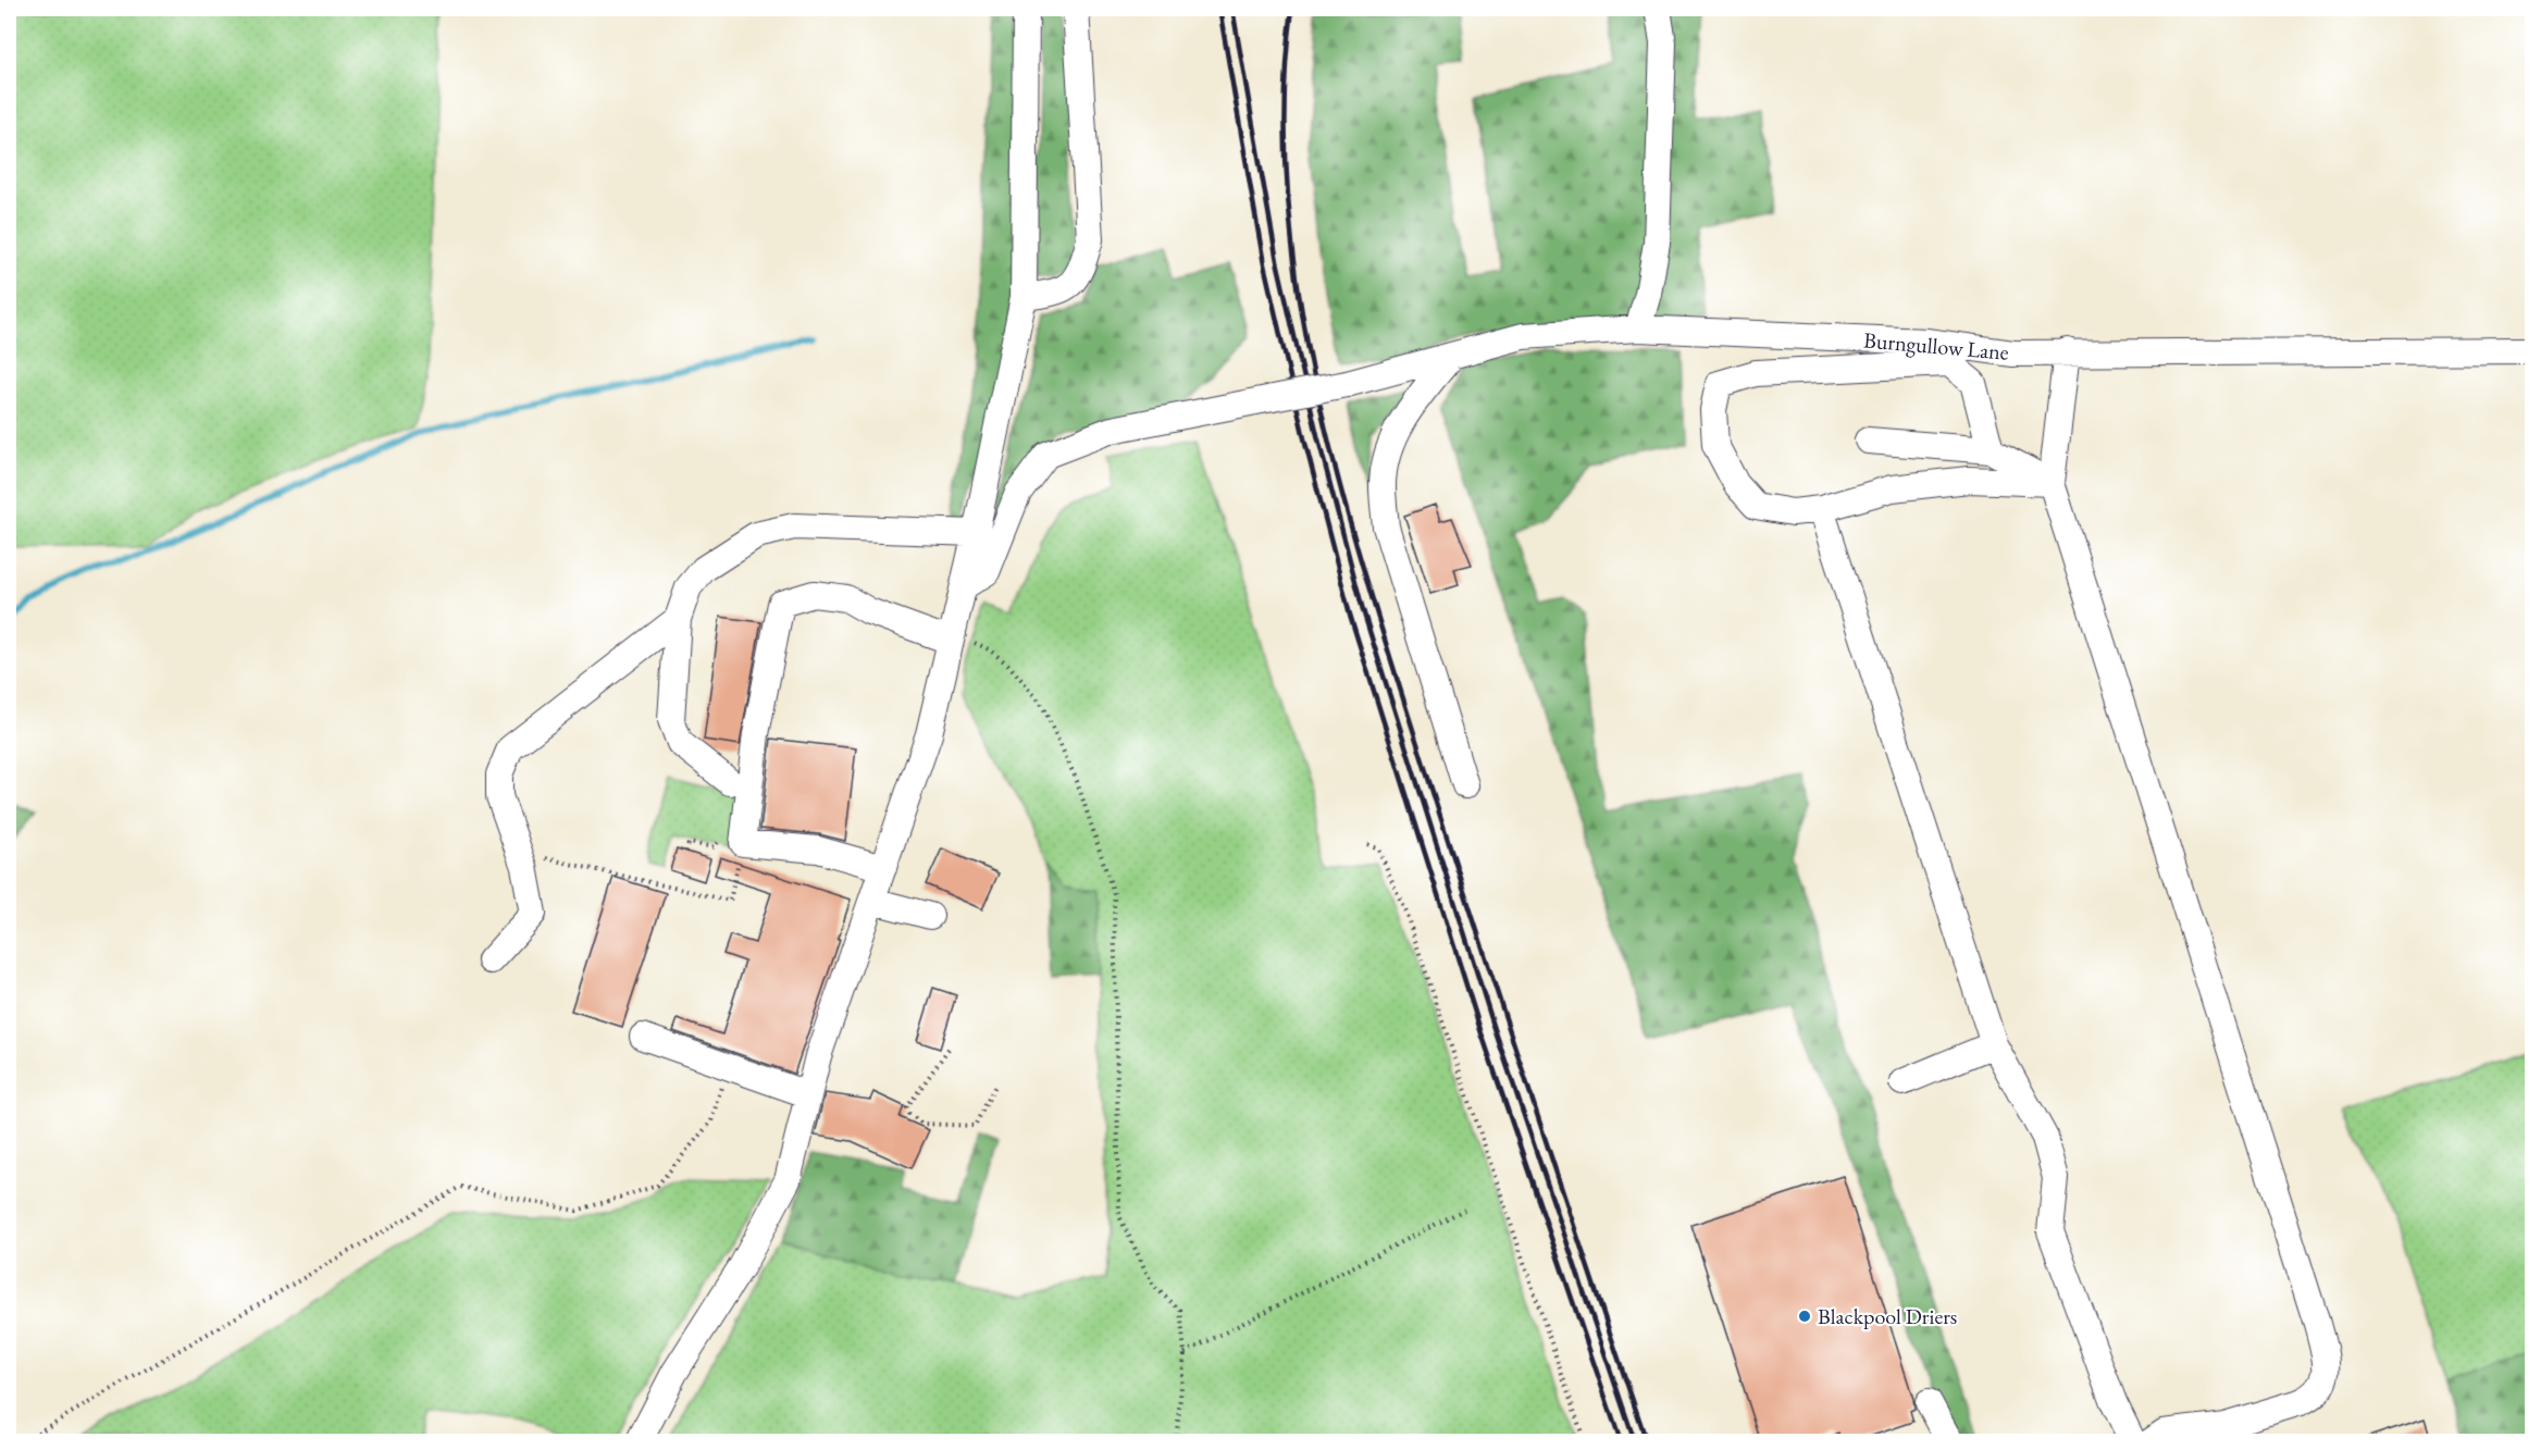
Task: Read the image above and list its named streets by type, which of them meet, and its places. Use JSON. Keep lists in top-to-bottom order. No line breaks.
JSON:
{"streets":{"street":["Burngullow Lane"]},"places":["Blackpool Driers"]}
